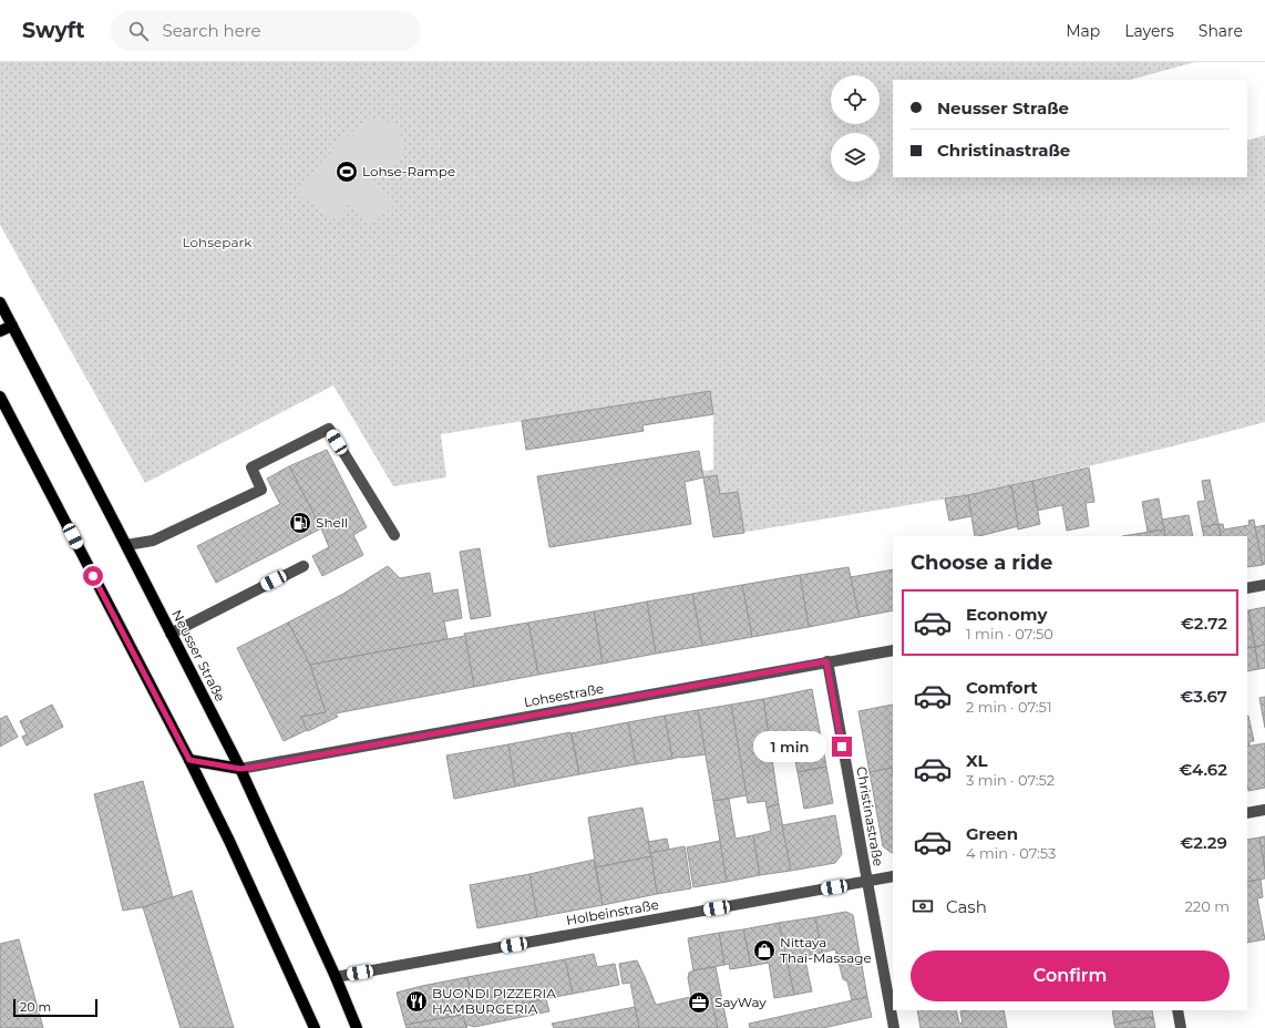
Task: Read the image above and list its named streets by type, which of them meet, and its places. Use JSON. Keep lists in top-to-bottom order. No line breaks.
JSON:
{"streets":{"main road":["Neusser Straße"],"street":["Lohsestraße","Christinastraße","Holbeinstraße"]},"crossings":[["Neusser Straße","Lohsestraße"],["Neusser Straße","Holbeinstraße"],["Lohsestraße","Christinastraße"],["Christinastraße","Holbeinstraße"]],"parks":["Lohsepark"],"places":{"sports":["Lohse-Rampe"],"fuel station":["Shell"],"shop":["Nittaya Thai-Massage"],"restaurant":["BUONDI PIZZERIA HAMBURGERIA"],"office":["SayWay"]},"scale_bar":"20 m","page":{"header":"Swyft","search":"Search here","nav":["Map","Layers","Share"],"banner":["Neusser Straße","Christinastraße"],"heading":"Choose a ride","list":[{"name":"Economy","note":"1 min · 07:50","value":"€2.72"},{"name":"Comfort","note":"2 min · 07:51","value":"€3.67"},{"name":"XL","note":"3 min · 07:52","value":"€4.62"},{"name":"Green","note":"4 min · 07:53","value":"€2.29"}],"bubble":"1 min","pay":["Cash","220 m"],"buttons":"Confirm","scale":"20 m"}}
